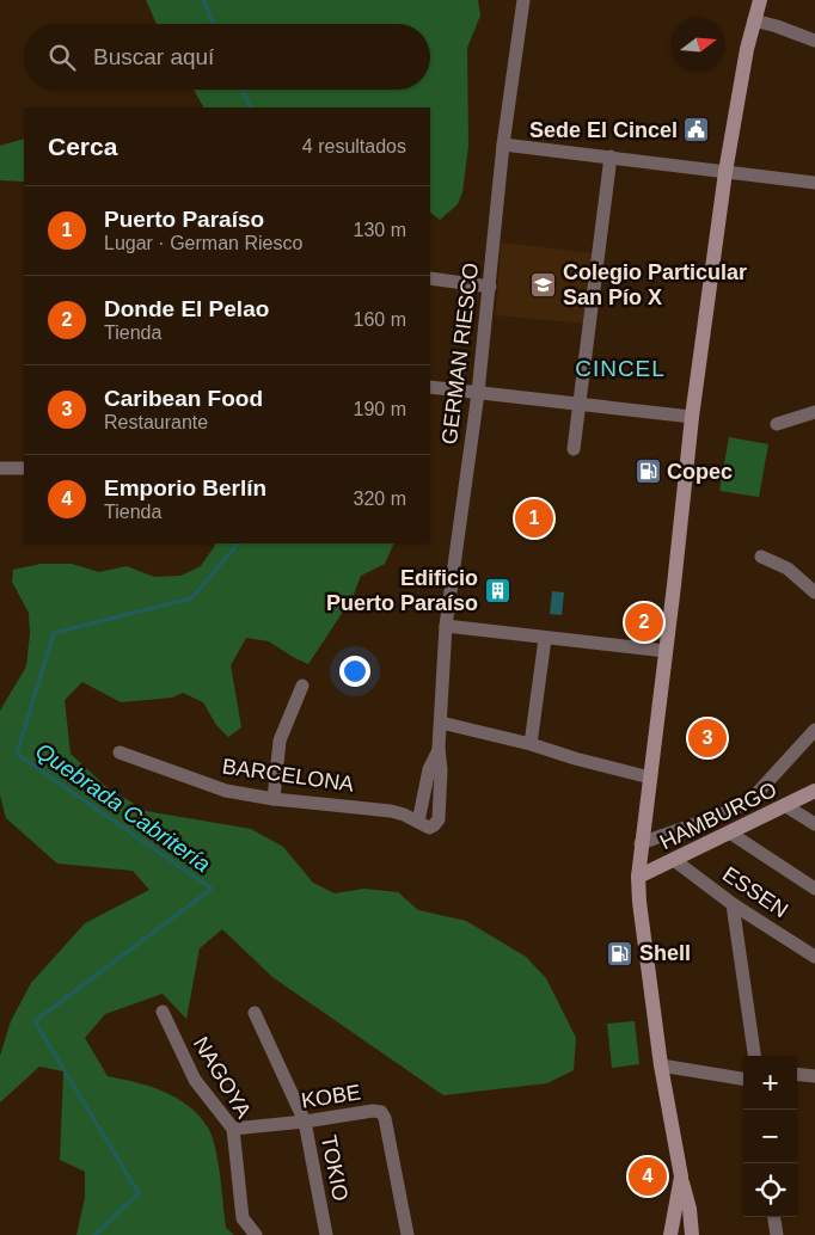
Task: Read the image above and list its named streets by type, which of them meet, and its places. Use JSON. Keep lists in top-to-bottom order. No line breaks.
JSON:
{"streets":{"main road":["HAMBURGO"],"street":["GERMAN RIESCO","BARCELONA","ESSEN","NAGOYA","KOBE","TOKIO"]},"crossings":[["GERMAN RIESCO","BARCELONA"],["HAMBURGO","ESSEN"],["NAGOYA","KOBE"],["KOBE","TOKIO"]],"districts":["CINCEL"],"water":["Quebrada Cabritería"],"places":{"public building":["Sede El Cincel"],"school or university":["Colegio Particular San Pío X"],"fuel station":["Copec","Shell"],"building":["Edificio Puerto Paraíso"]},"north":"right","page":{"search":"Buscar aquí","heading":["Cerca","4 resultados"],"list":[{"mark":"1","name":"Puerto Paraíso","note":"Lugar · German Riesco","value":"130 m"},{"mark":"2","name":"Donde El Pelao","note":"Tienda","value":"160 m"},{"mark":"3","name":"Caribean Food","note":"Restaurante","value":"190 m"},{"mark":"4","name":"Emporio Berlín","note":"Tienda","value":"320 m"}],"pins":["1","2","3","4"],"map_buttons":["+","−"]}}
